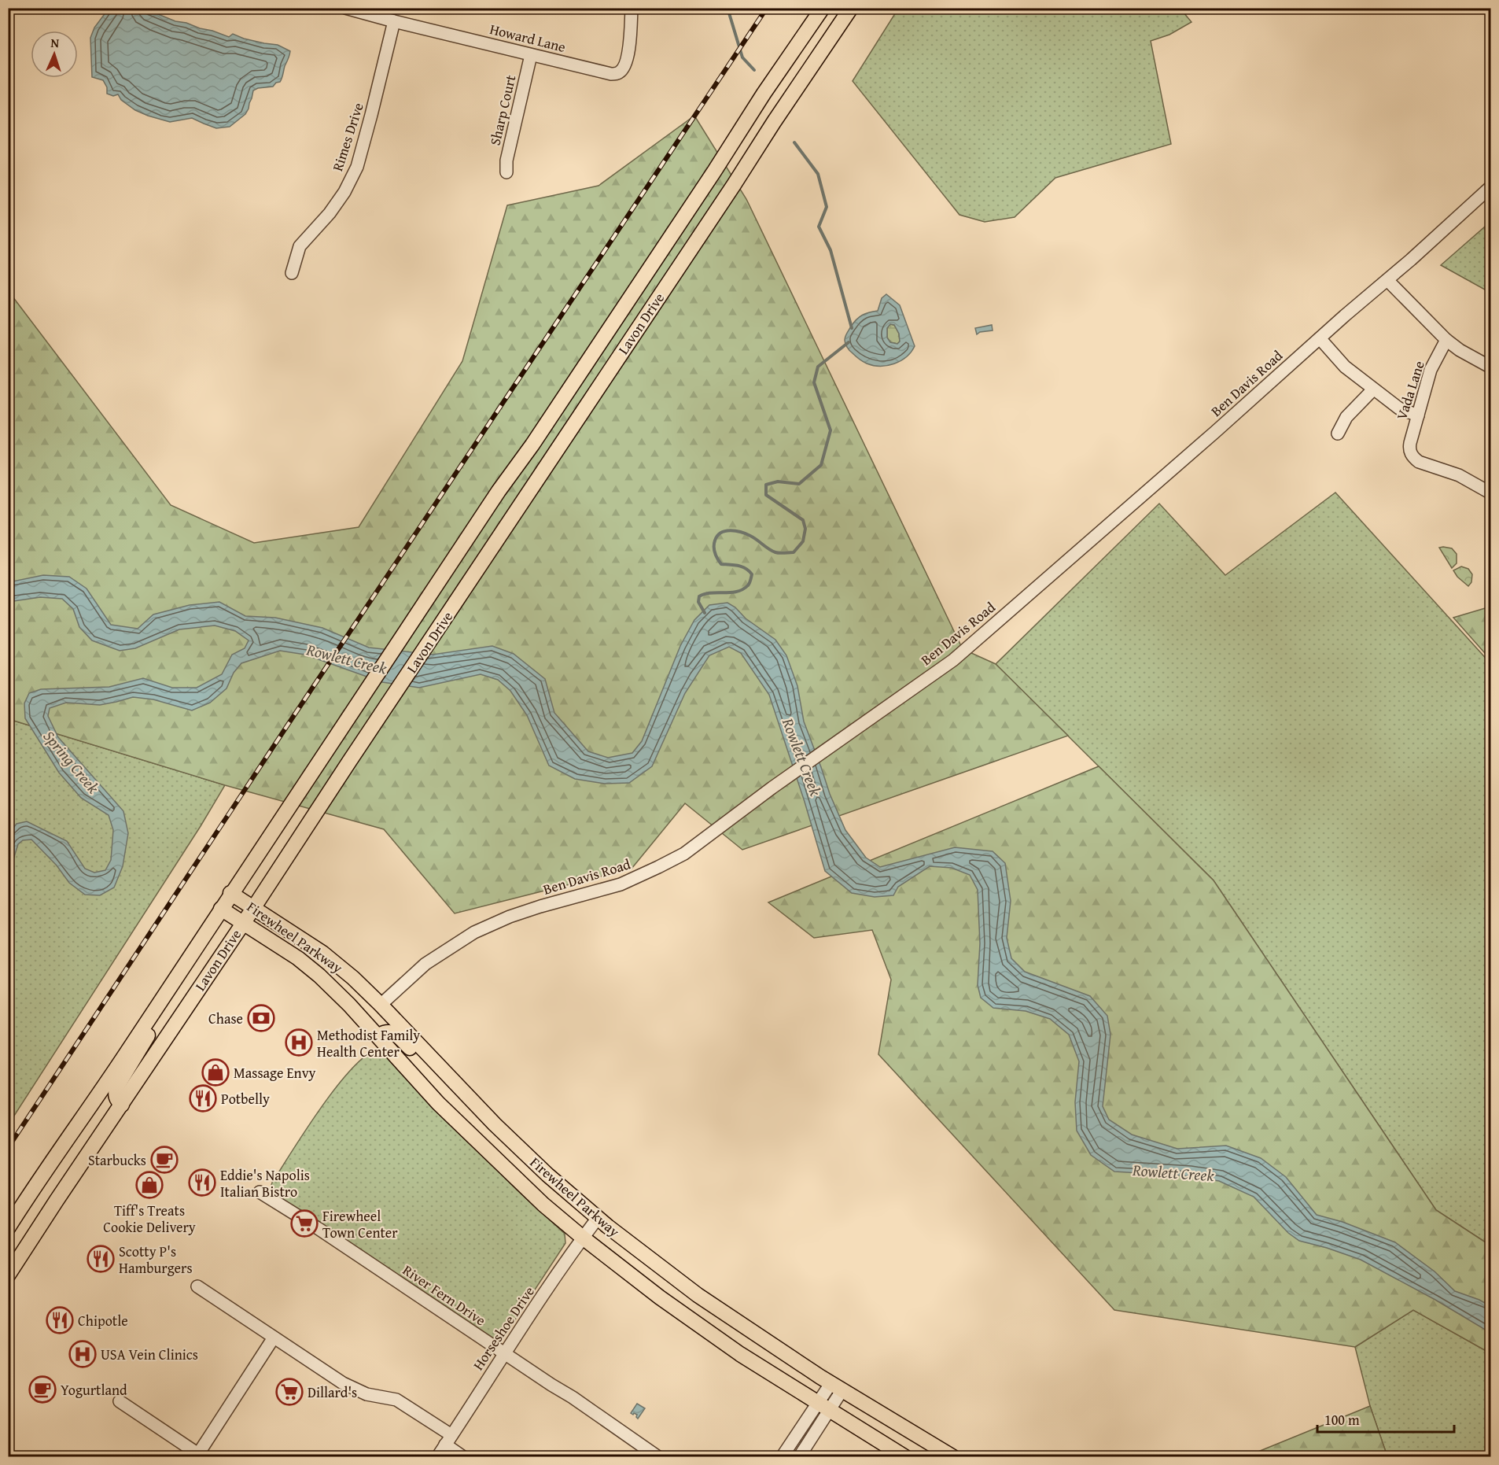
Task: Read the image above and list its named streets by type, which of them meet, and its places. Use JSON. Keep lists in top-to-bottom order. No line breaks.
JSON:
{"streets":{"main road":["Lavon Drive","Firewheel Parkway"],"street":["Howard Lane","Sharp Court","Rimes Drive","Ben Davis Road","Vada Lane","River Fern Drive","Horseshoe Drive"]},"crossings":[["Howard Lane","Sharp Court"],["Howard Lane","Rimes Drive"],["Lavon Drive","Firewheel Parkway"],["Ben Davis Road","Firewheel Parkway"],["Firewheel Parkway","Horseshoe Drive"],["River Fern Drive","Horseshoe Drive"]],"water":["Rowlett Creek","Spring Creek"],"places":{"bank":["Chase"],"hospital":["Methodist Family Health Center","USA Vein Clinics"],"shop":["Massage Envy","Tiff's Treats Cookie Delivery"],"restaurant":["Potbelly","Eddie's Napolis Italian Bistro","Scotty P's Hamburgers","Chipotle"],"cafe":["Starbucks","Yogurtland"],"supermarket":["Firewheel Town Center","Dillard's"]},"scale_bar":"100 m","north":"top"}
